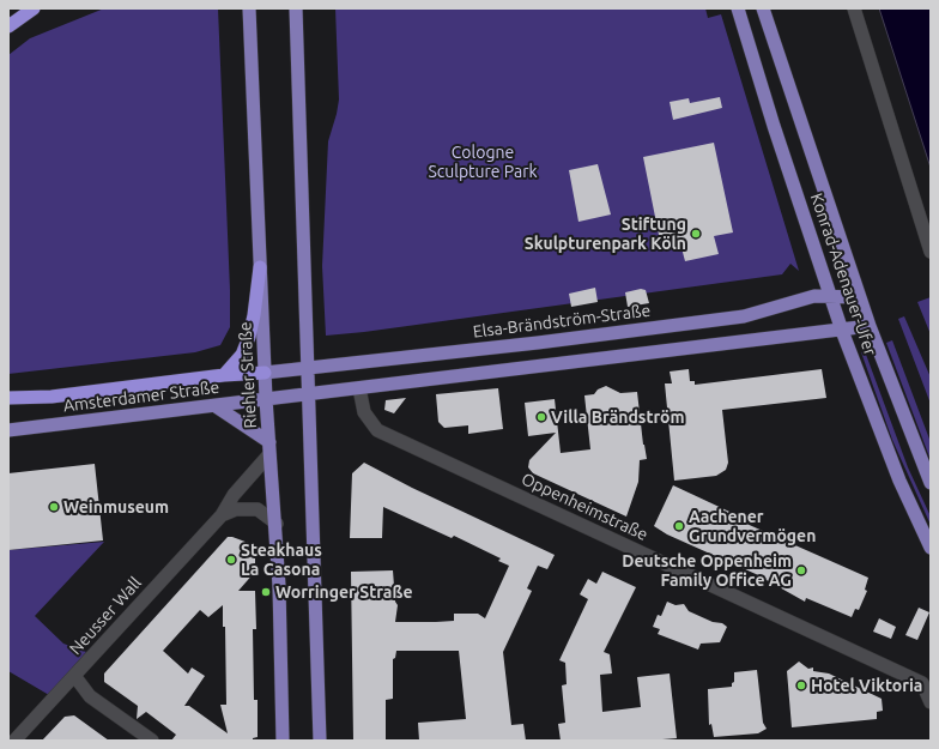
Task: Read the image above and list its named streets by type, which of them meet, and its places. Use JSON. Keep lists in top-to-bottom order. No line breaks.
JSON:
{"streets":{"main road":["Konrad-Adenauer-Ufer","Elsa-Brändström-Straße","Riehler Straße","Amsterdamer Straße"],"street":["Oppenheimstraße","Neusser Wall"]},"crossings":[["Konrad-Adenauer-Ufer","Elsa-Brändström-Straße"],["Elsa-Brändström-Straße","Riehler Straße"],["Riehler Straße","Amsterdamer Straße"],["Riehler Straße","Neusser Wall"]],"parks":["Cologne Sculpture Park"],"places":["Stiftung Skulpturenpark Köln","Villa Brändström","Weinmuseum","Aachener Grundvermögen","Steakhaus La Casona","Deutsche Oppenheim Family Office AG","Worringer Straße","Hotel Viktoria"]}
